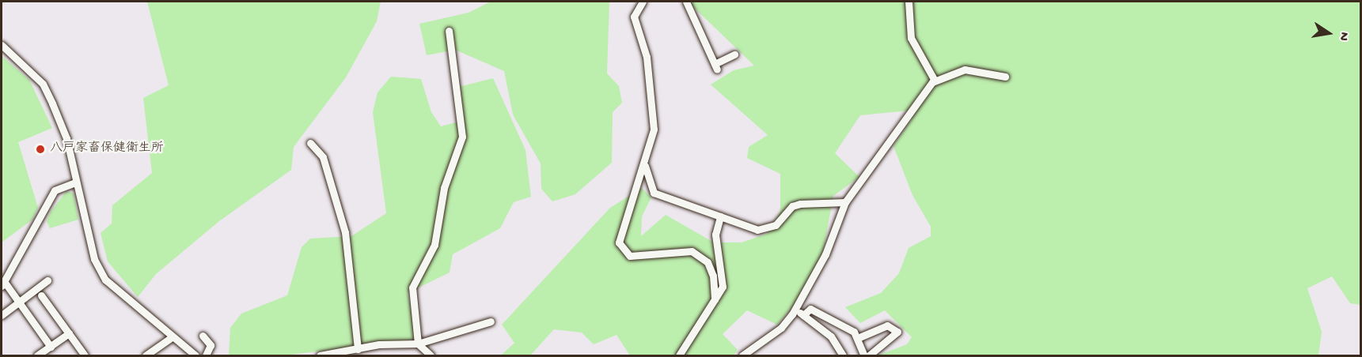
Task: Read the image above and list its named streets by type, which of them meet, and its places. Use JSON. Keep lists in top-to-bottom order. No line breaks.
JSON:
{"places":["八戸家畜保健衛生所"],"north":"right"}
